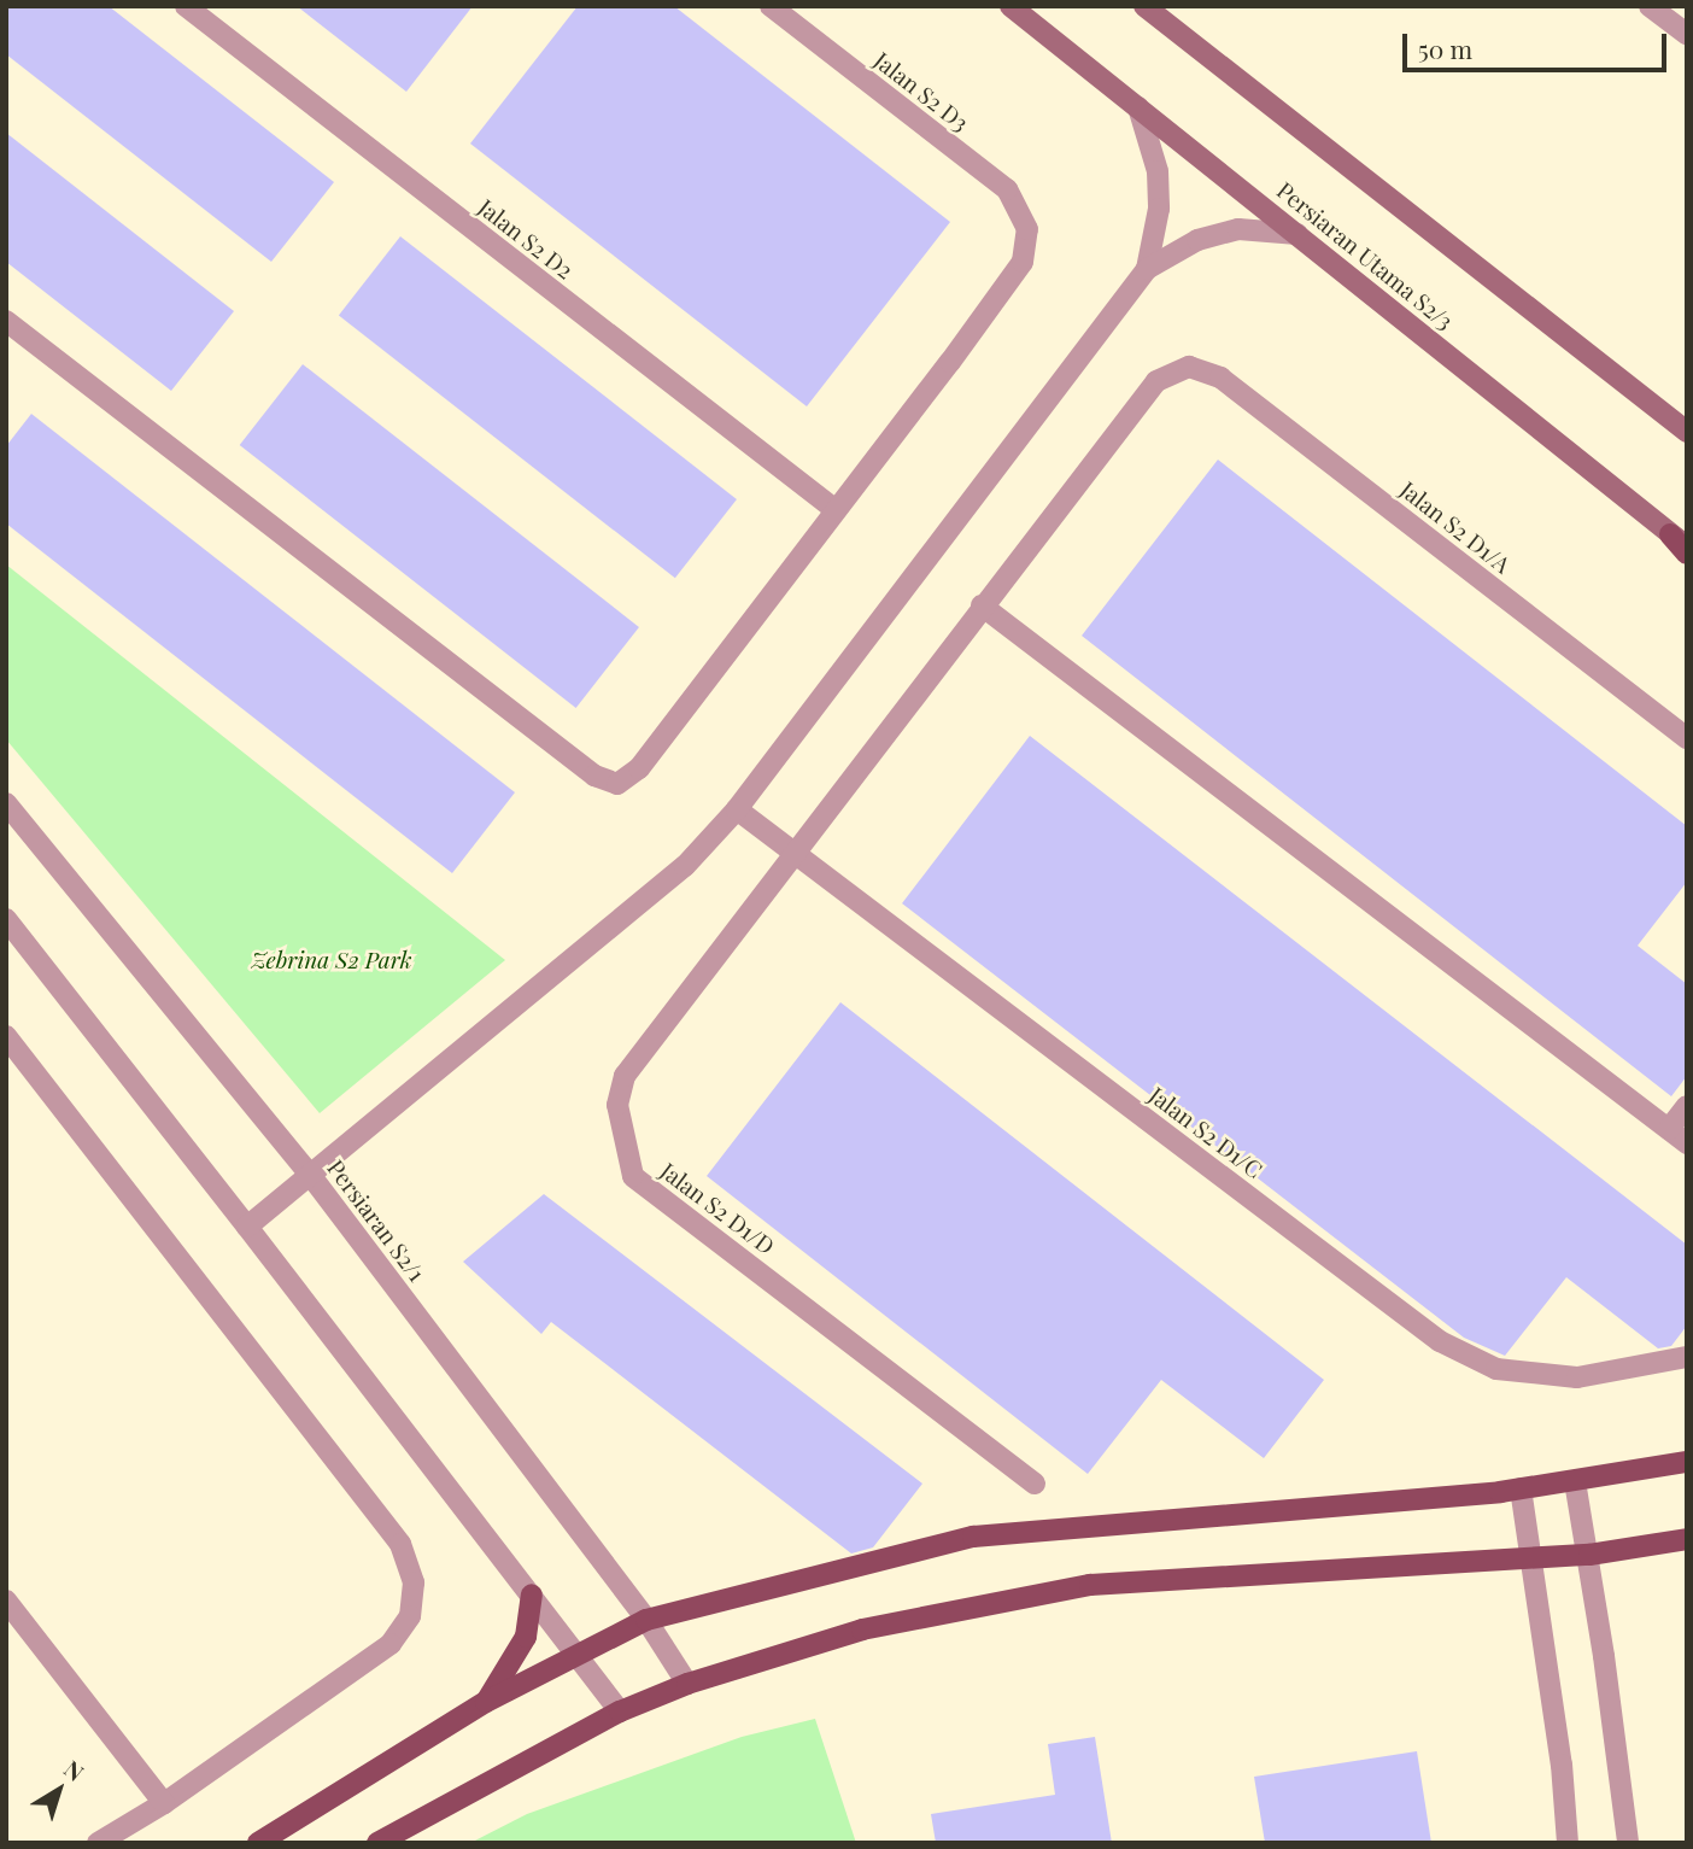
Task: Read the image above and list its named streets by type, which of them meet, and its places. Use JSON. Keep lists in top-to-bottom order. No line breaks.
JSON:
{"streets":{"main road":["Persiaran Utama S2/3"],"street":["Jalan S2 D3","Jalan S2 D2","Jalan S2 D1/A","Jalan S2 D1/C","Jalan S2 D1/D","Persiaran S2/1"]},"crossings":[["Jalan S2 D3","Jalan S2 D2"],["Jalan S2 D1/A","Jalan S2 D1/D"],["Jalan S2 D1/C","Jalan S2 D1/D"]],"parks":["Zebrina S2 Park"],"scale_bar":"50 m","north":"top right"}
